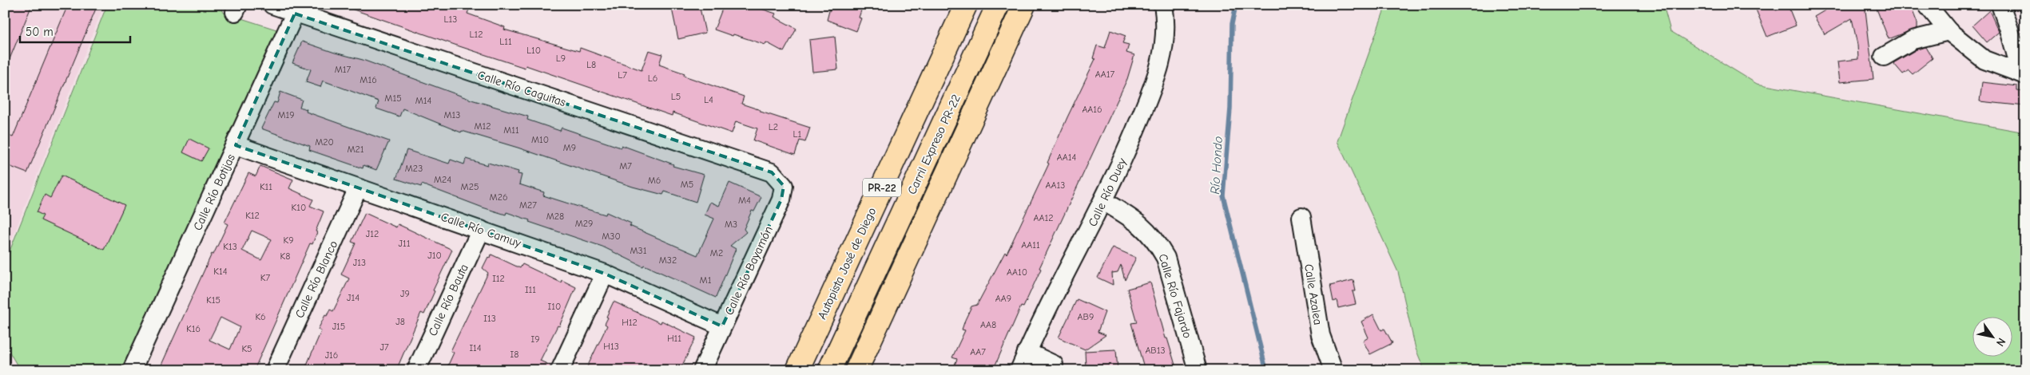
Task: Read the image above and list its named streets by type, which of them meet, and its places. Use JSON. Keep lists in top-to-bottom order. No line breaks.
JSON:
{"streets":{"highway":["Carril Expreso PR-22","PR-22","Autopista José de Diego"],"street":["Calle Río Caguitas","Calle Río Botijas","Calle Río Duey","Calle Río Camuy","Calle Río Bayamón","Calle Río Blanco","Calle Azalea","Calle Río Fajardo","Calle Río Bauta"]},"crossings":[["Calle Río Caguitas","Calle Río Botijas"],["Calle Río Caguitas","Calle Río Bayamón"],["Calle Río Botijas","Calle Río Camuy"],["Calle Río Duey","Calle Río Fajardo"],["Calle Río Camuy","Calle Río Bayamón"],["Calle Río Camuy","Calle Río Blanco"],["Calle Río Camuy","Calle Río Bauta"]],"water":["Río Hondo"],"house_numbers":["L13","L12","L11","L10","L9","L8","M17","AA17","L7","L6","M16","L5","M15","L4","M14","AA16","M19","M13","M12","L2","M11","L1","M10","M20","M9","M21","AA14","M7","M23","M24","M6","M5","AA13","K11","M25","M26","M4","M27","K10","K12","M28","AA12","M29","M3","J12","M30","K9","J11","AA11","K13","M31","M2","J10","K8","M32","J13","K14","AA10","K7","I12","M1","I11","J9","J14","AA9","K15","I10","K6","AB9","I13","J8","H12","AA8","J15","K16","H11","I9","H13","J7","I14","K5","AB13","AA7","I8","J16"],"scale_bar":"50 m","north":"bottom right"}
